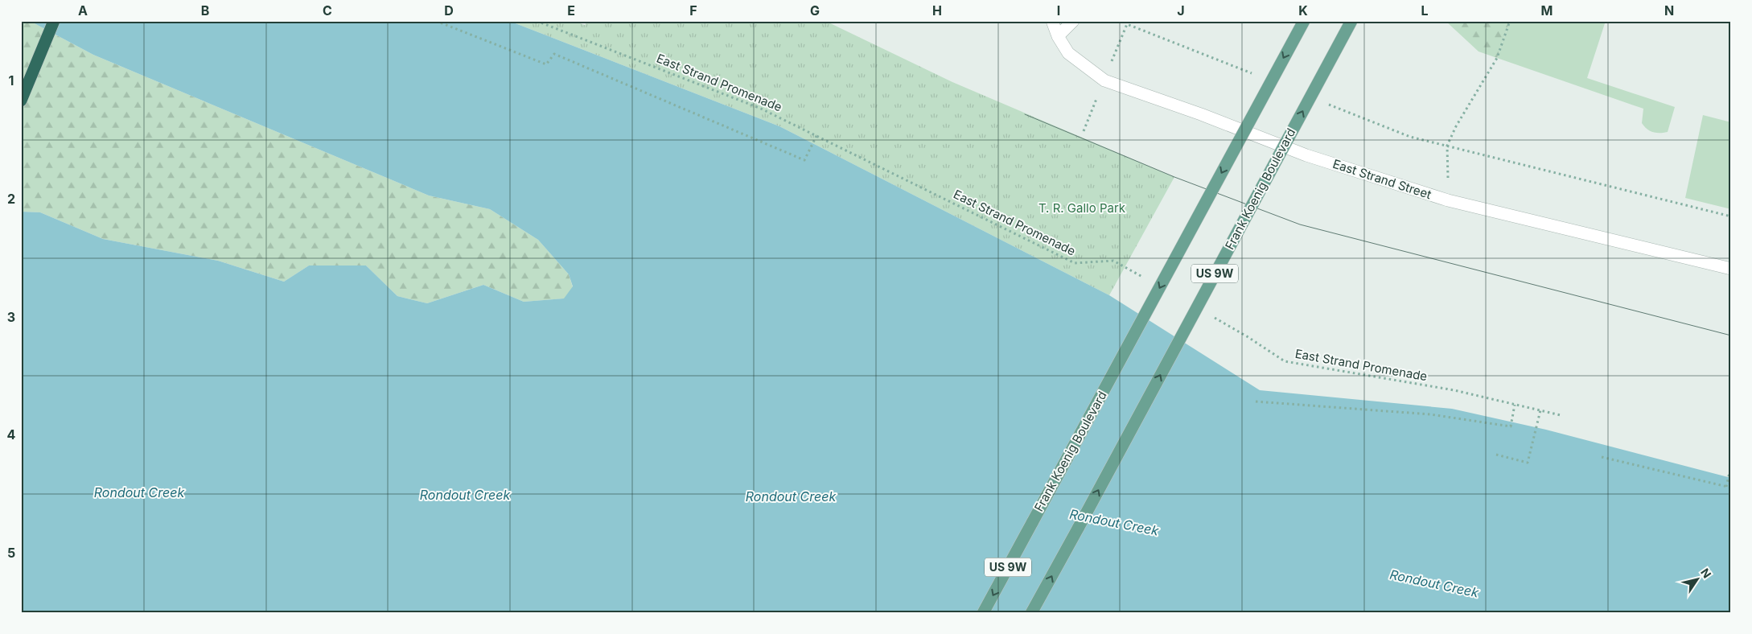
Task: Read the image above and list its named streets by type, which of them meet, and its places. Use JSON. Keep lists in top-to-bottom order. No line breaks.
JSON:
{"streets":{"main road":["Frank Koenig Boulevard","US 9W"],"street":["East Strand Street"],"path":["East Strand Promenade"]},"water":["Rondout Creek"],"parks":["T. R. Gallo Park"],"north":"top right","grid":{"columns":["A","B","C","D","E","F","G","H","I","J","K","L","M","N"],"rows":["1","2","3","4","5"]}}
